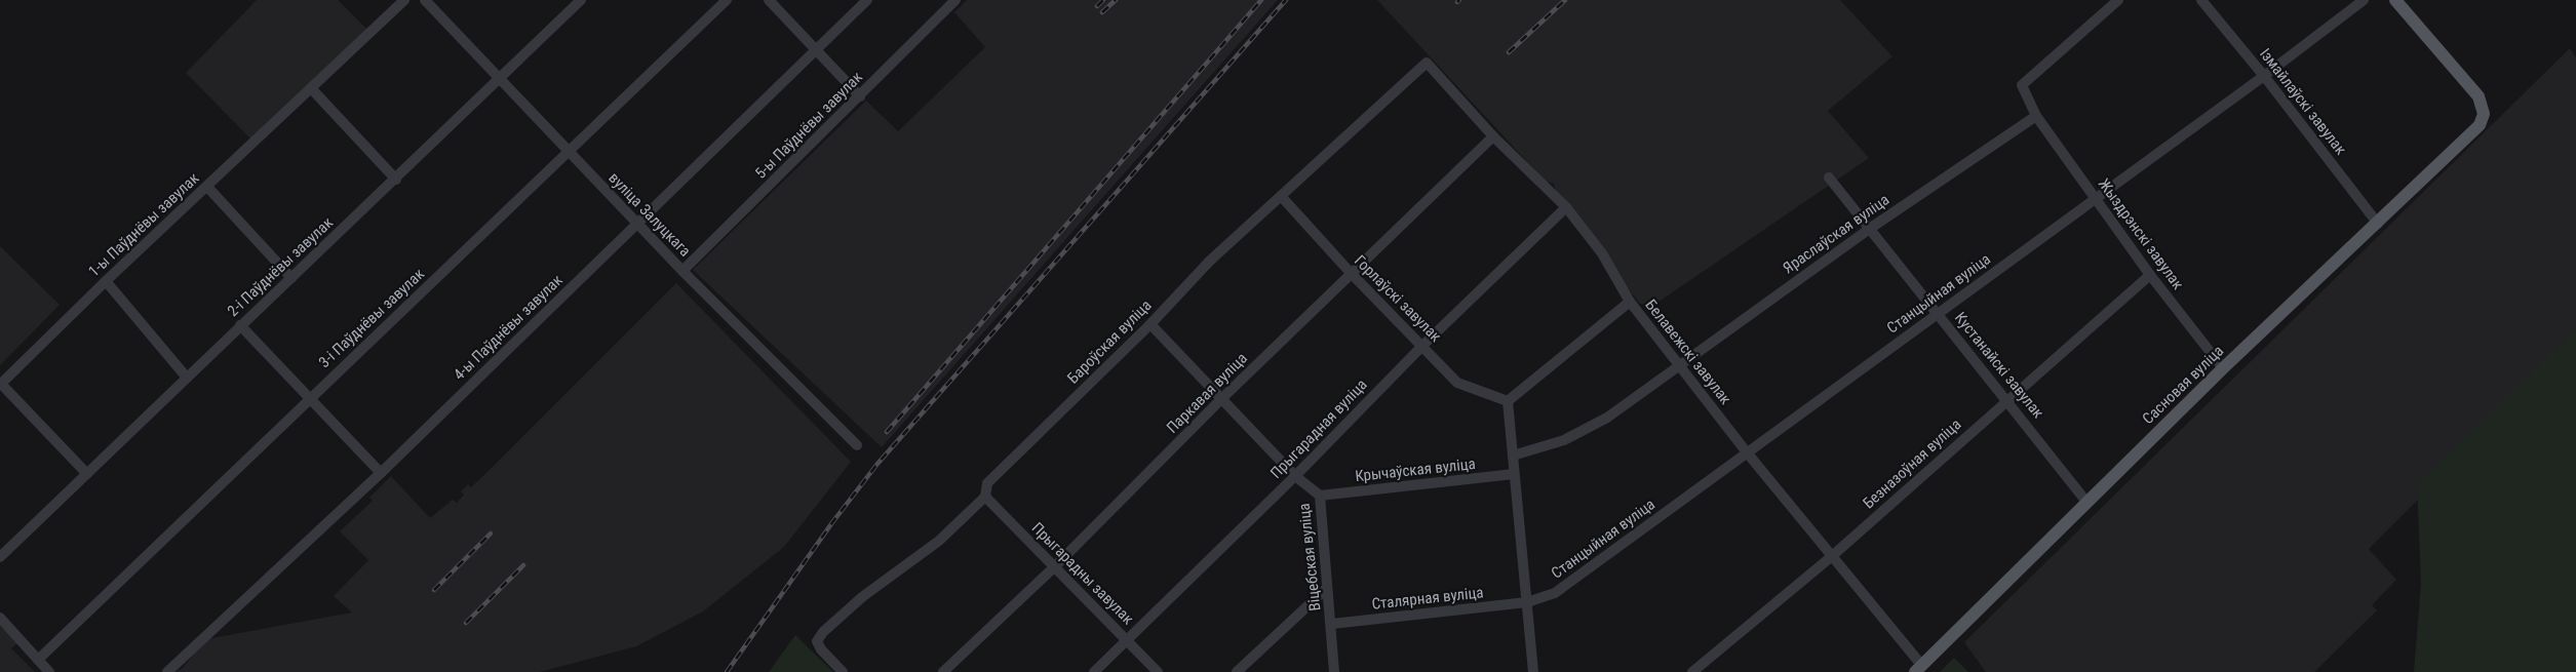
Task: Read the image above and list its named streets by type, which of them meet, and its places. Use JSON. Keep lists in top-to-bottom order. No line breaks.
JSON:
{"streets":{"main road":["Сасновая вуліца"],"street":["Ізмайлаўскі завулак","5-ы Паўднёвы завулак","вуліца Залуцкага","1-ы Паўднёвы завулак","Яраслаўская вуліца","Жыздрэнскі завулак","2-і Паўднёвы завулак","Станцыйная вуліца","Горлаўскі завулак","3-і Паўднёвы завулак","4-ы Паўднёвы завулак","Бароўская вуліца","Белавежскі завулак","Кустанайскі завулак","Паркавая вуліца","Прыгарадная вуліца","Безназоўная вуліца","Крычаўская вуліца","Віцебская вуліца","Прыгарадны завулак","Сталярная вуліца"]},"crossings":[["Ізмайлаўскі завулак","Станцыйная вуліца"],["Ізмайлаўскі завулак","Сасновая вуліца"],["5-ы Паўднёвы завулак","вуліца Залуцкага"],["вуліца Залуцкага","2-і Паўднёвы завулак"],["вуліца Залуцкага","3-і Паўднёвы завулак"],["вуліца Залуцкага","4-ы Паўднёвы завулак"],["Яраслаўская вуліца","Жыздрэнскі завулак"],["Яраслаўская вуліца","Белавежскі завулак"],["Яраслаўская вуліца","Кустанайскі завулак"],["Жыздрэнскі завулак","Станцыйная вуліца"],["Жыздрэнскі завулак","Сасновая вуліца"],["Жыздрэнскі завулак","Безназоўная вуліца"],["Станцыйная вуліца","Белавежскі завулак"],["Станцыйная вуліца","Кустанайскі завулак"],["Станцыйная вуліца","Сталярная вуліца"],["Горлаўскі завулак","Бароўская вуліца"],["Горлаўскі завулак","Паркавая вуліца"],["Горлаўскі завулак","Прыгарадная вуліца"],["Бароўская вуліца","Белавежскі завулак"],["Бароўская вуліца","Віцебская вуліца"],["Бароўская вуліца","Прыгарадны завулак"],["Белавежскі завулак","Сасновая вуліца"],["Белавежскі завулак","Паркавая вуліца"],["Белавежскі завулак","Прыгарадная вуліца"],["Белавежскі завулак","Безназоўная вуліца"],["Кустанайскі завулак","Сасновая вуліца"],["Кустанайскі завулак","Безназоўная вуліца"],["Паркавая вуліца","Віцебская вуліца"],["Паркавая вуліца","Прыгарадны завулак"],["Прыгарадная вуліца","Віцебская вуліца"],["Прыгарадная вуліца","Прыгарадны завулак"],["Крычаўская вуліца","Віцебская вуліца"],["Віцебская вуліца","Сталярная вуліца"]]}
